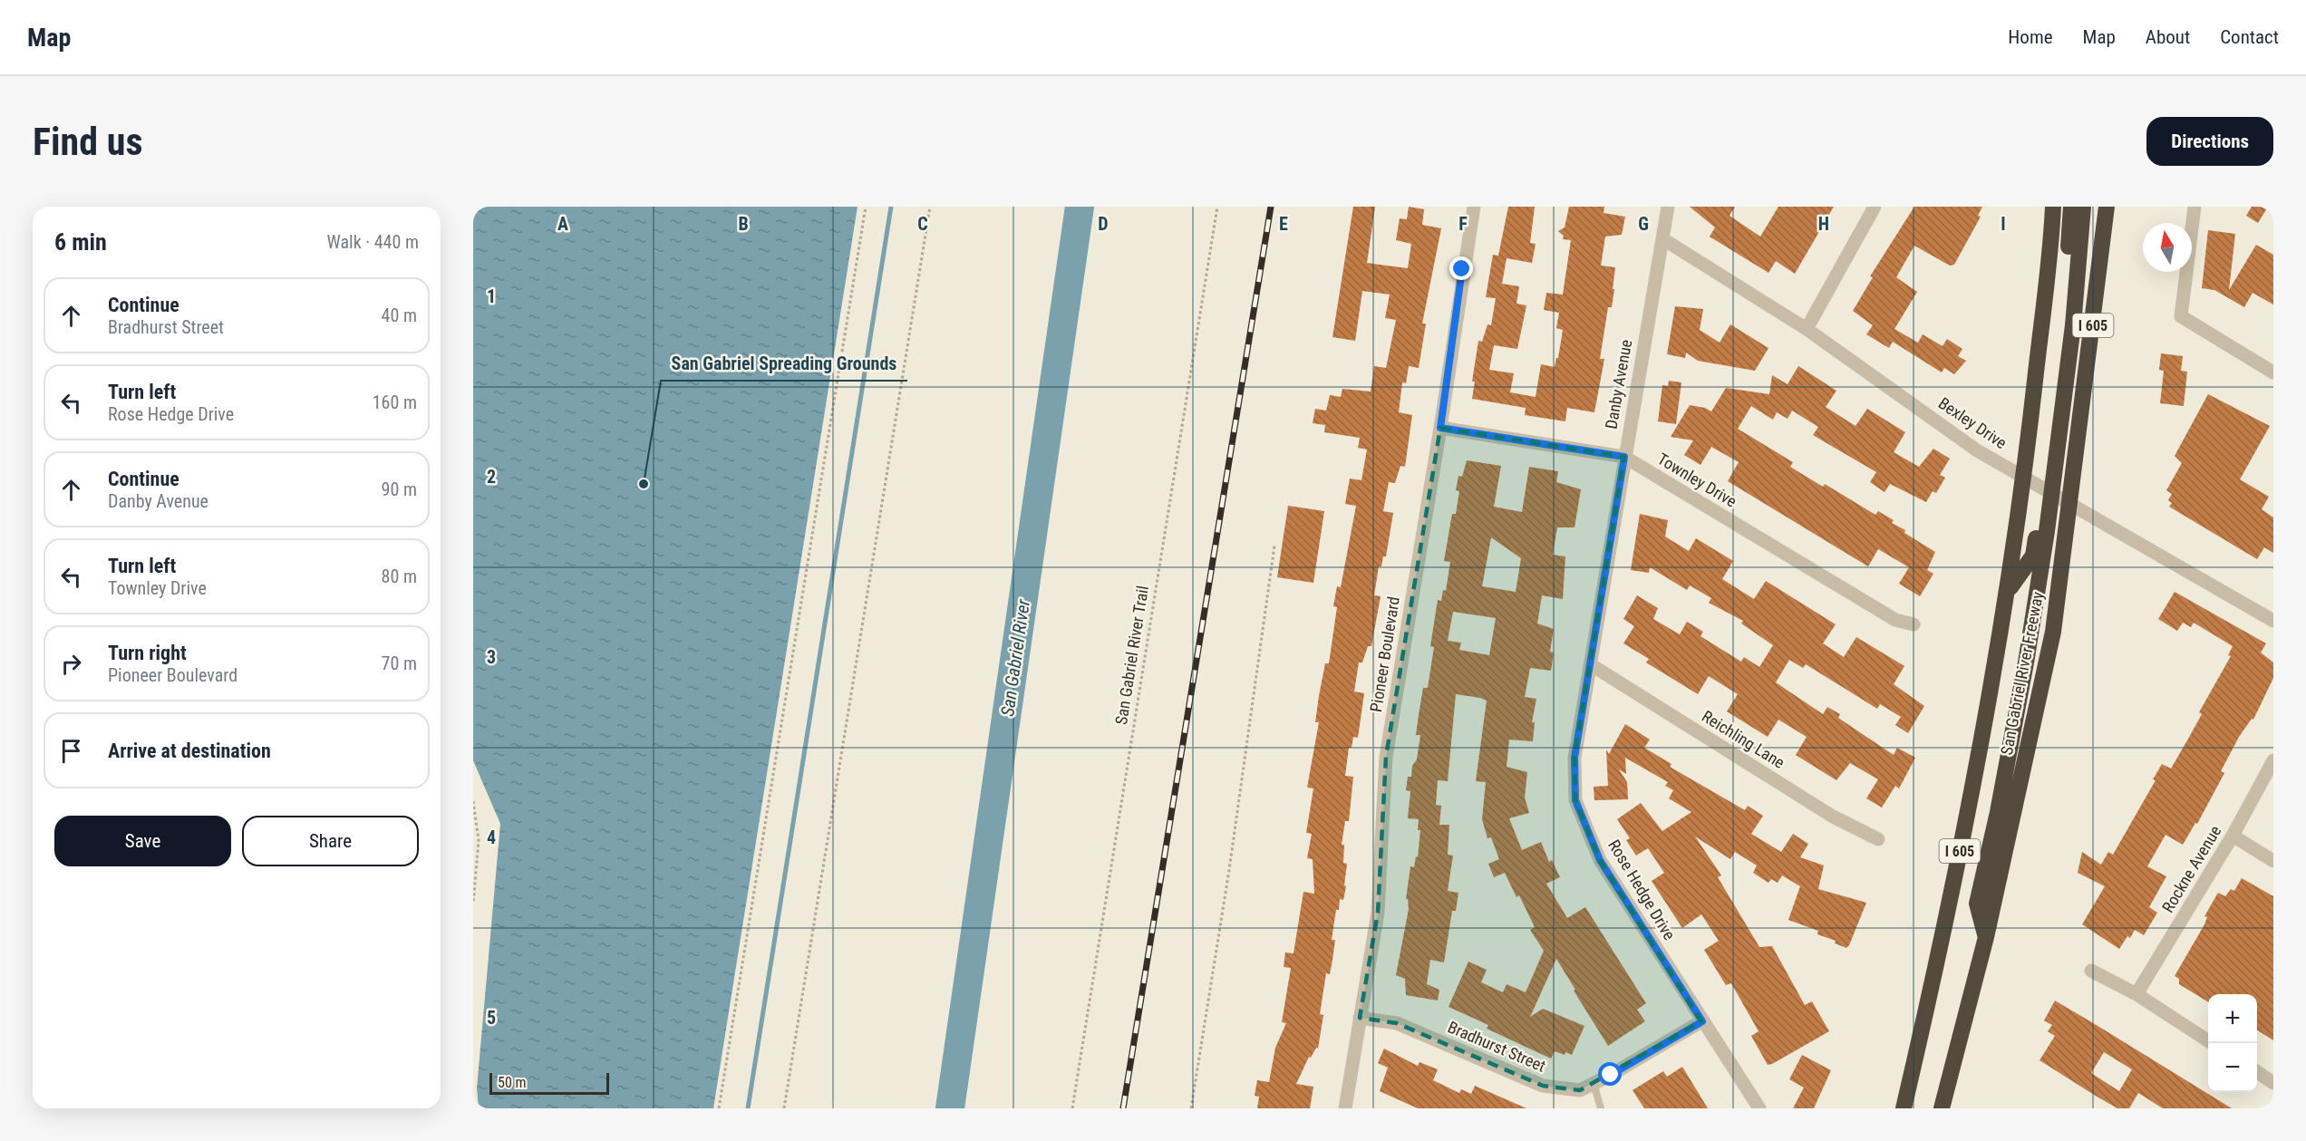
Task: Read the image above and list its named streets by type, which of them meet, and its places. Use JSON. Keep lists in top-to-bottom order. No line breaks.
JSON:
{"streets":{"highway":["I 605","San Gabriel River Freeway"],"street":["Danby Avenue","Bexley Drive","Townley Drive","Pioneer Boulevard","Reichling Lane","Rockne Avenue","Rose Hedge Drive","Bradhurst Street"],"path":["San Gabriel River Trail"]},"crossings":[["Danby Avenue","Bexley Drive"],["Danby Avenue","Townley Drive"],["Danby Avenue","Reichling Lane"],["Danby Avenue","Rose Hedge Drive"],["Townley Drive","Pioneer Boulevard"],["Pioneer Boulevard","Bradhurst Street"],["Reichling Lane","Rose Hedge Drive"],["Rose Hedge Drive","Bradhurst Street"]],"water":["San Gabriel River"],"places":["San Gabriel Spreading Grounds"],"scale_bar":"50 m","north":"top","page":{"header":"Map","nav":["Home","Map","About","Contact"],"buttons":["Directions",["Save","Share"]],"title":"Find us","heading":["6 min","Walk · 440 m"],"list":[["Continue","Bradhurst Street","40 m"],["Turn left","Rose Hedge Drive","160 m"],["Continue","Danby Avenue","90 m"],["Turn left","Townley Drive","80 m"],["Turn right","Pioneer Boulevard","70 m"],"Arrive at destination"],"map_buttons":["+","−"],"scale":"50 m"},"grid":{"columns":["A","B","C","D","E","F","G","H","I"],"rows":["1","2","3","4","5"]}}
